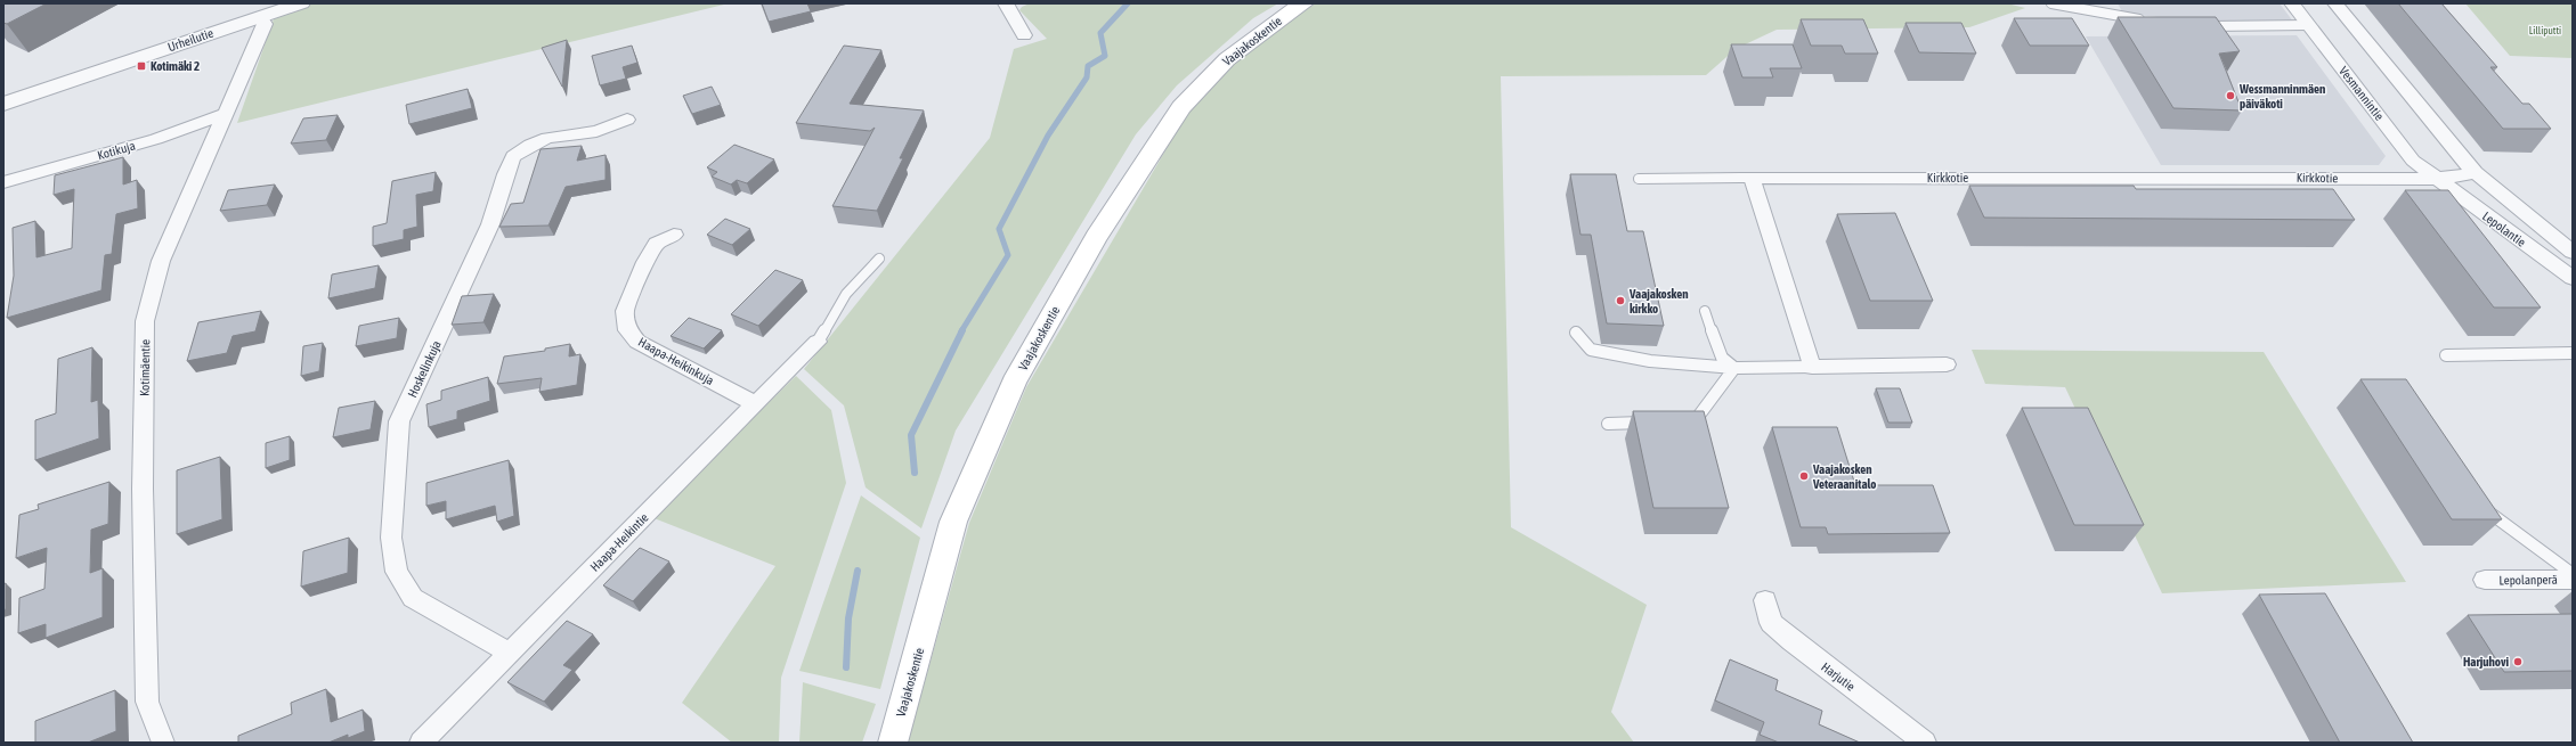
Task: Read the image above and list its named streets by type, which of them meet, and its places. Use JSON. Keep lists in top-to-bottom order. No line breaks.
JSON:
{"streets":{"main road":["Vaajakoskentie"],"street":["Urheilutie","Vesmannintie","Kotikuja","Kirkkotie","Lepolantie","Haapa-Heikinkuja","Kotimäentie","Hoskelinkuja","Haapa-Heikintie","Lepolanperä","Harjutie"]},"crossings":[["Urheilutie","Kotimäentie"],["Vesmannintie","Kirkkotie"],["Vesmannintie","Lepolantie"],["Kotikuja","Kotimäentie"],["Kirkkotie","Lepolantie"],["Haapa-Heikinkuja","Haapa-Heikintie"],["Hoskelinkuja","Haapa-Heikintie"]],"parks":["Lilliputti"],"places":{"transit":["Kotimäki 2"],"other":["Wessmanninmäen päiväkoti","Vaajakosken kirkko","Vaajakosken Veteraanitalo","Harjuhovi"]}}
